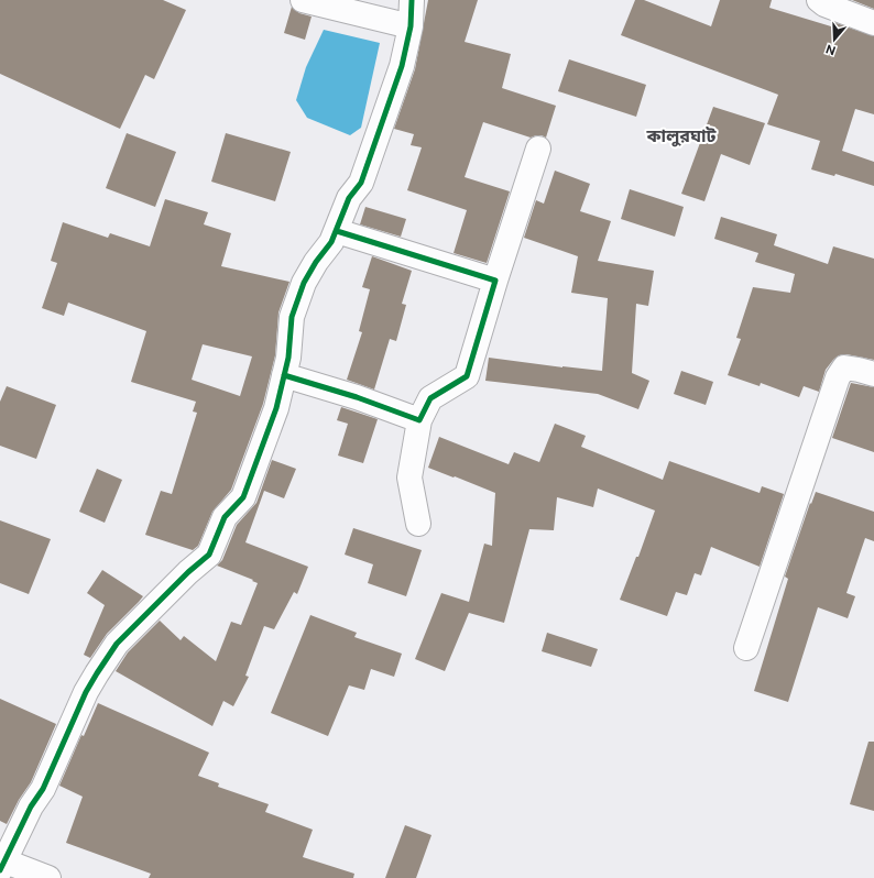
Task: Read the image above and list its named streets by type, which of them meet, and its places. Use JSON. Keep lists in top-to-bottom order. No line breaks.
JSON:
{"districts":["কালুরঘাট"],"north":"bottom"}
